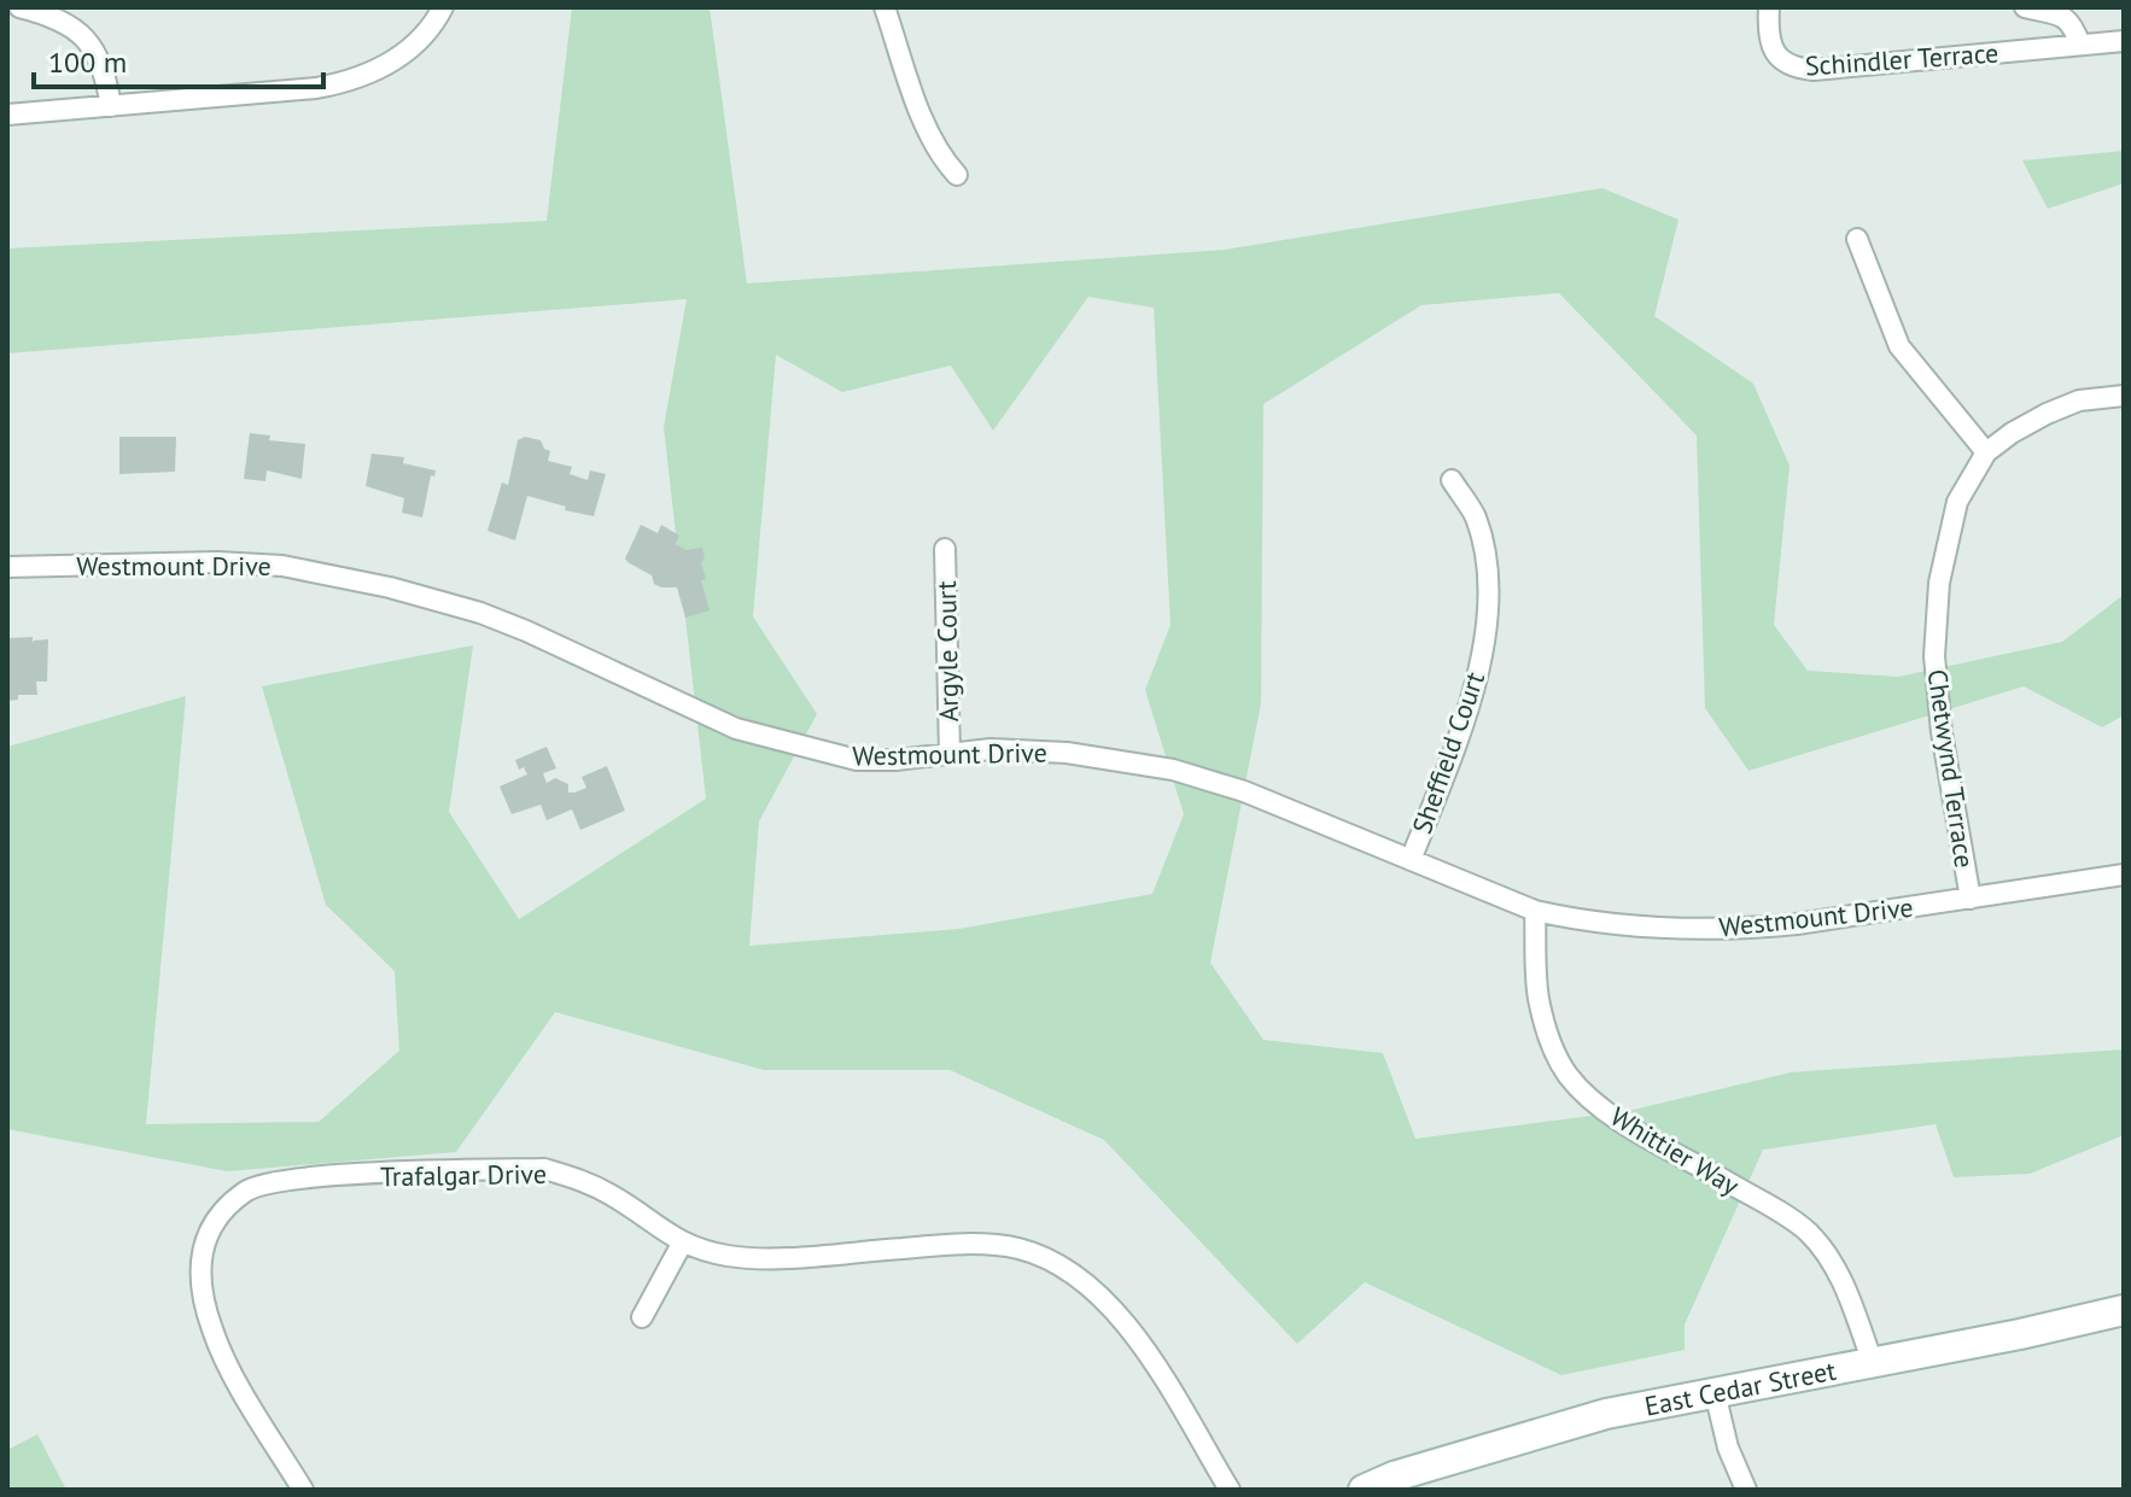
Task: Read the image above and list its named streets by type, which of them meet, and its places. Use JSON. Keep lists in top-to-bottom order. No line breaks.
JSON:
{"streets":{"main road":["East Cedar Street"],"street":["Schindler Terrace","Westmount Drive","Argyle Court","Sheffield Court","Chetwynd Terrace","Whittier Way","Trafalgar Drive"]},"crossings":[["Westmount Drive","Argyle Court"],["Westmount Drive","Sheffield Court"],["Westmount Drive","Chetwynd Terrace"],["Westmount Drive","Whittier Way"],["Whittier Way","East Cedar Street"]],"scale_bar":"100 m"}
